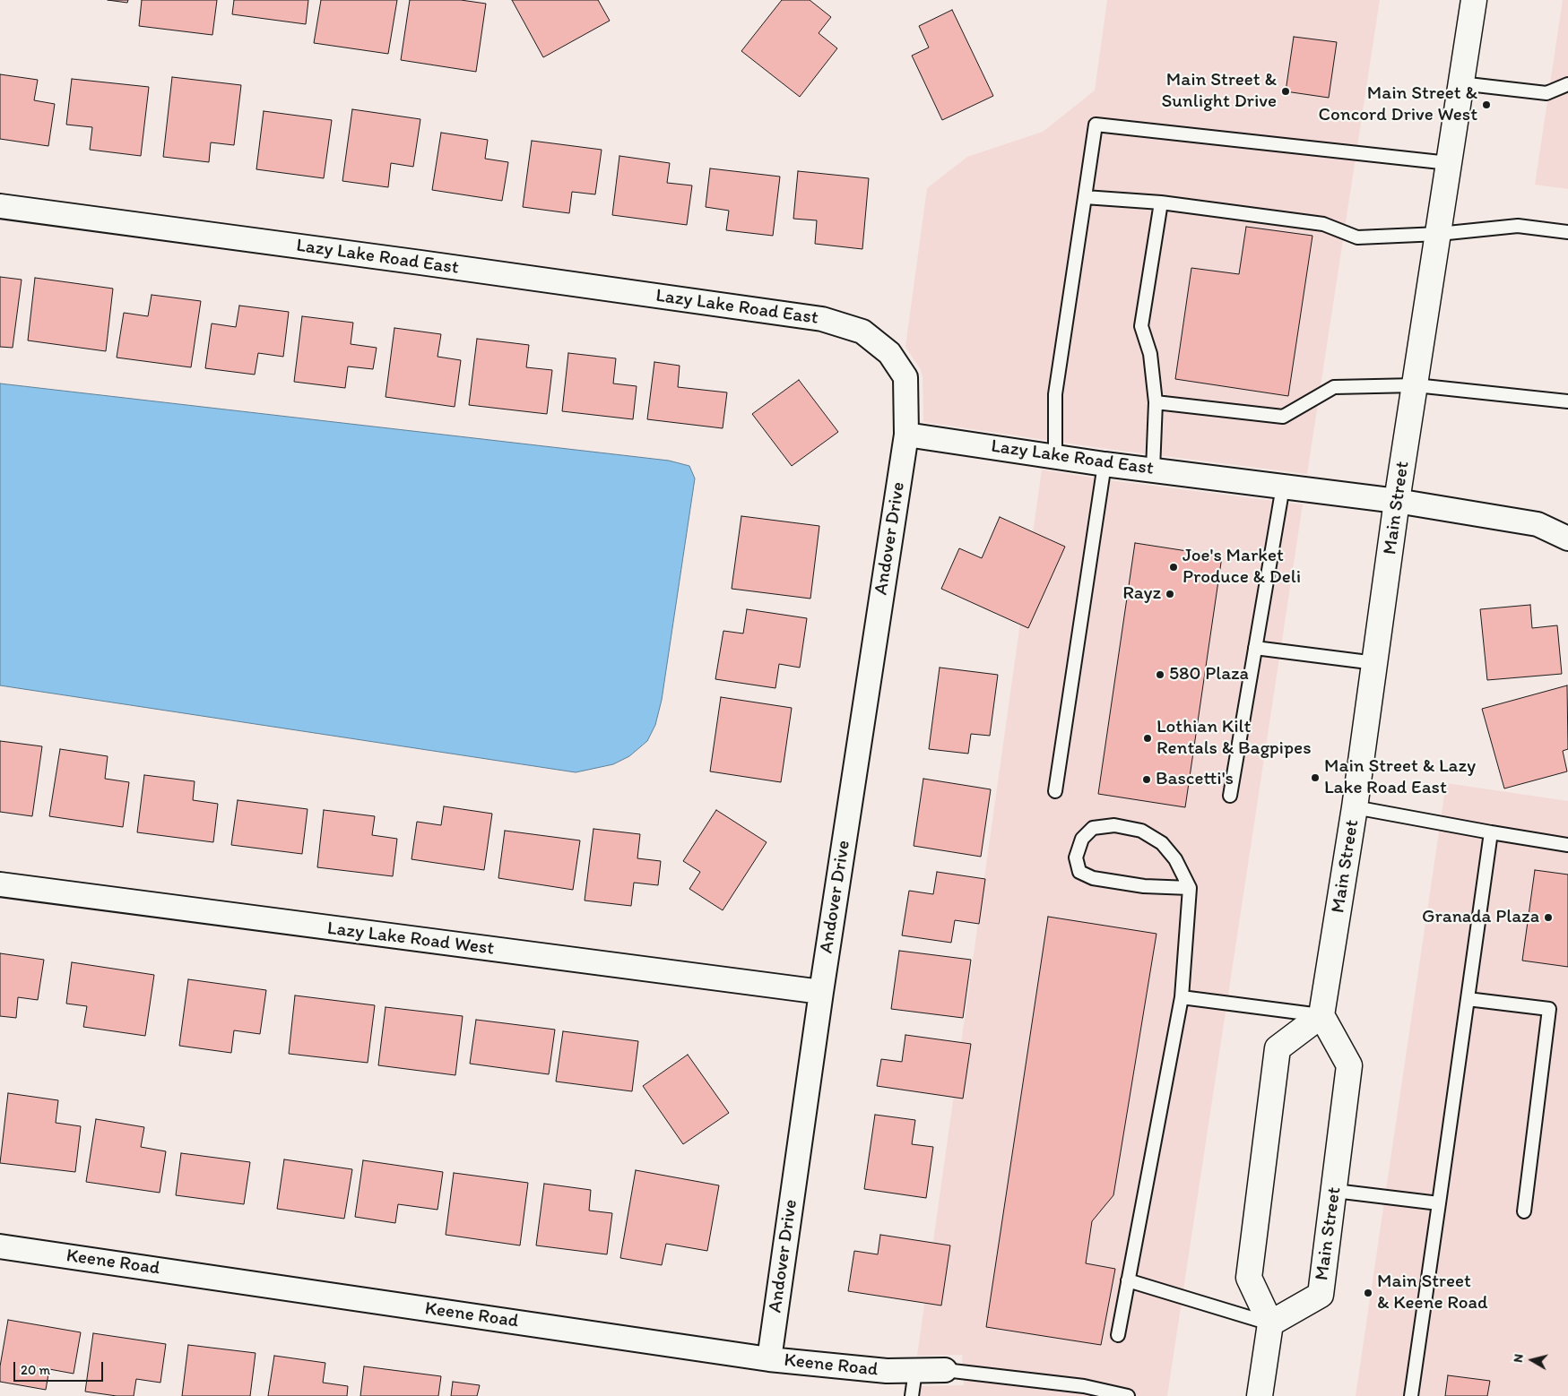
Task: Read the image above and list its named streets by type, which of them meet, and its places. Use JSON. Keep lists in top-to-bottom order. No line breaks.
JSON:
{"streets":{"main road":["Main Street"],"street":["Lazy Lake Road East","Andover Drive","Lazy Lake Road West","Keene Road"]},"crossings":[["Lazy Lake Road East","Main Street"],["Lazy Lake Road East","Andover Drive"],["Andover Drive","Lazy Lake Road West"],["Andover Drive","Keene Road"]],"places":["Main Street & Sunlight Drive","Main Street & Concord Drive West","Joe's Market Produce & Deli","Rayz","580 Plaza","Lothian Kilt Rentals & Bagpipes","Main Street & Lazy Lake Road East","Bascetti's","Granada Plaza","Main Street & Keene Road"],"scale_bar":"20 m","north":"left"}
